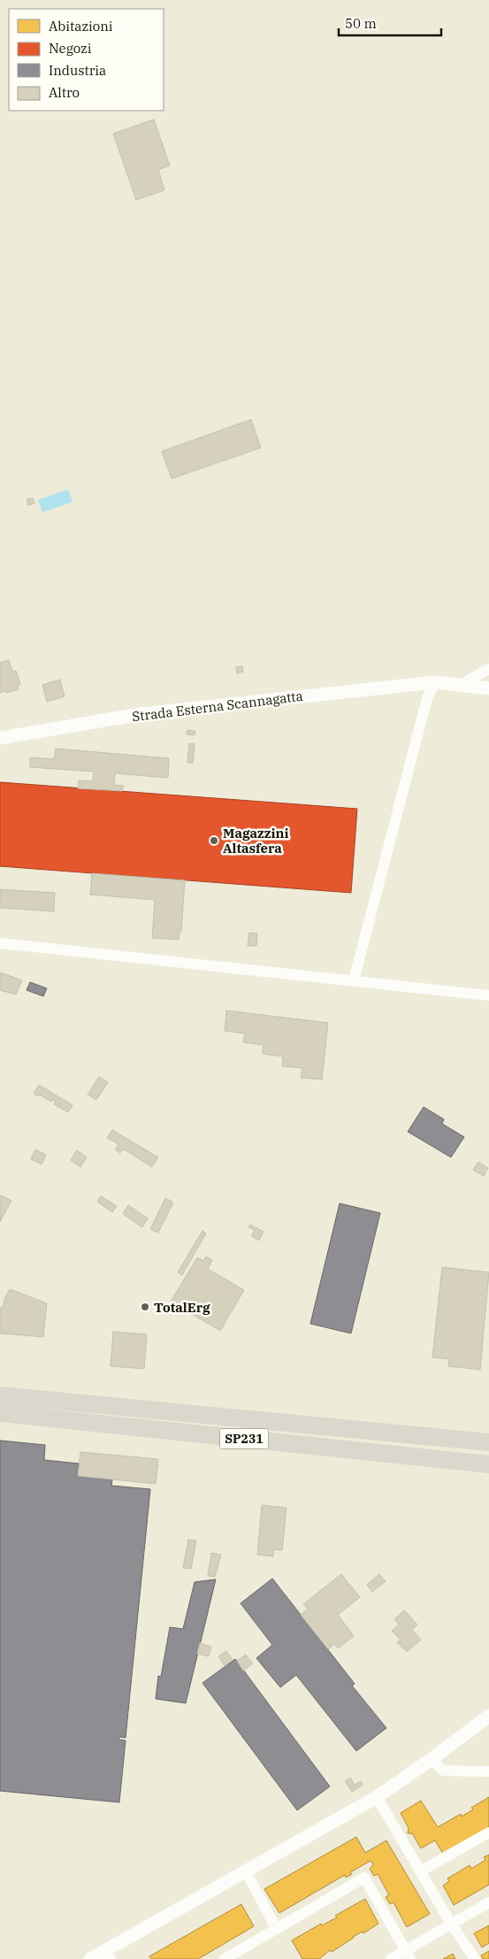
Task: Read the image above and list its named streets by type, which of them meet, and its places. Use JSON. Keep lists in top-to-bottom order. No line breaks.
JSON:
{"streets":{"highway":["SP231"],"street":["Strada Esterna Scannagatta"]},"places":["Magazzini Altasfera","TotalErg"],"legend":["Abitazioni","Negozi","Industria","Altro"],"scale_bar":"50 m"}
